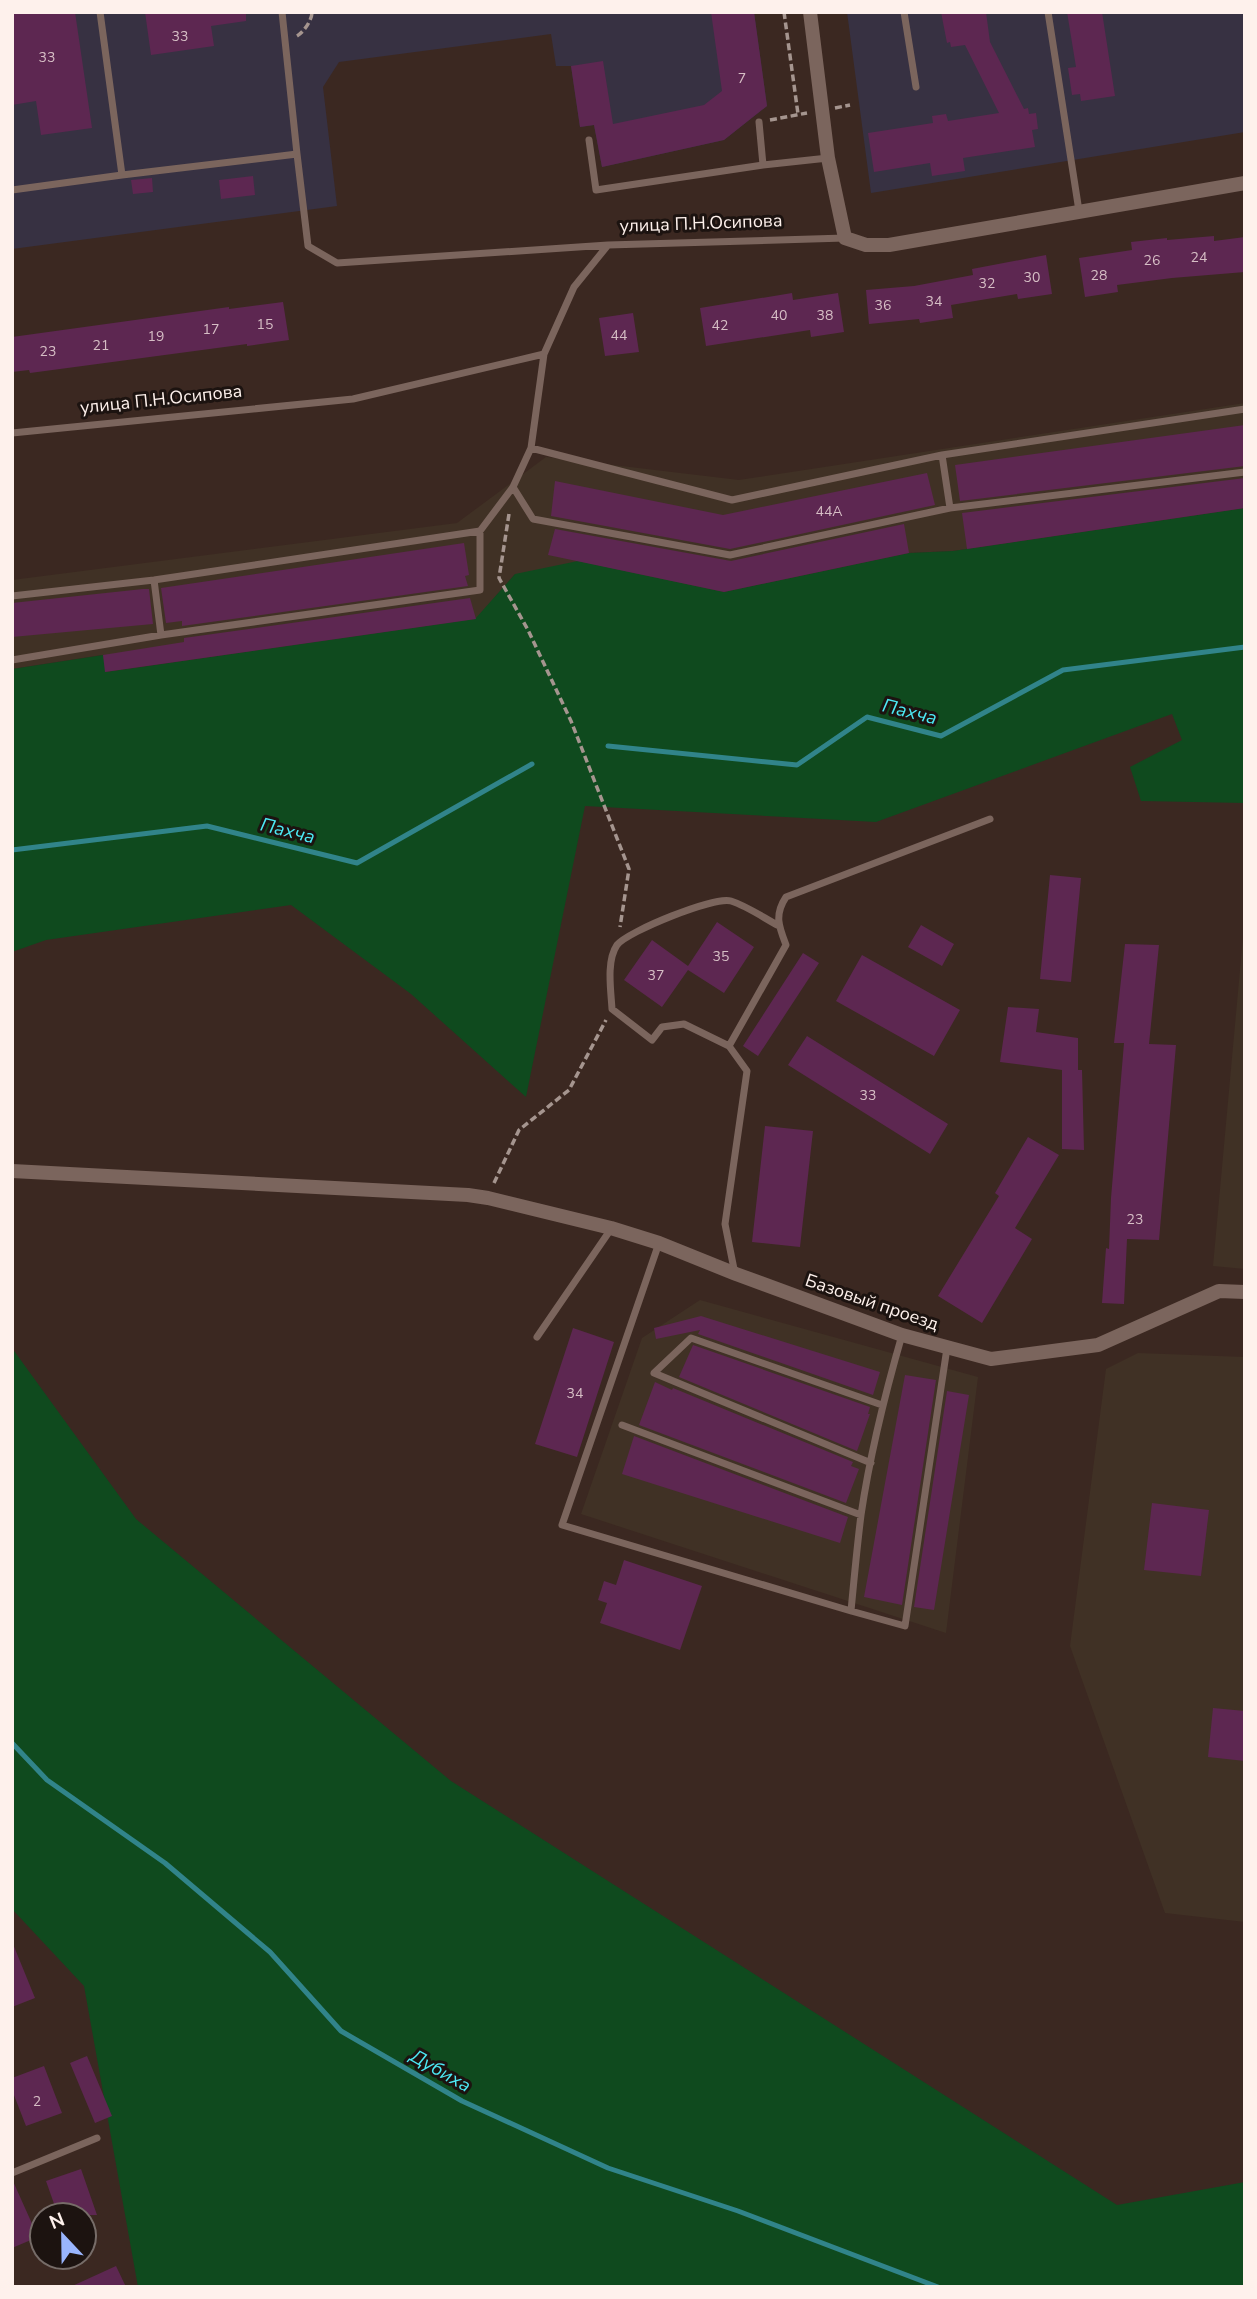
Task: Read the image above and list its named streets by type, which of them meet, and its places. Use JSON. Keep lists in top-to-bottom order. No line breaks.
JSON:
{"streets":{"street":["улица П.Н.Осипова","Базовый проезд"]},"water":["Пахча","Дубиха"],"house_numbers":["33","33","7","24","26","28","30","32","34","36","40","38","15","42","17","44","19","21","23","44А","35","37","33","23","34","2"],"north":"top"}
